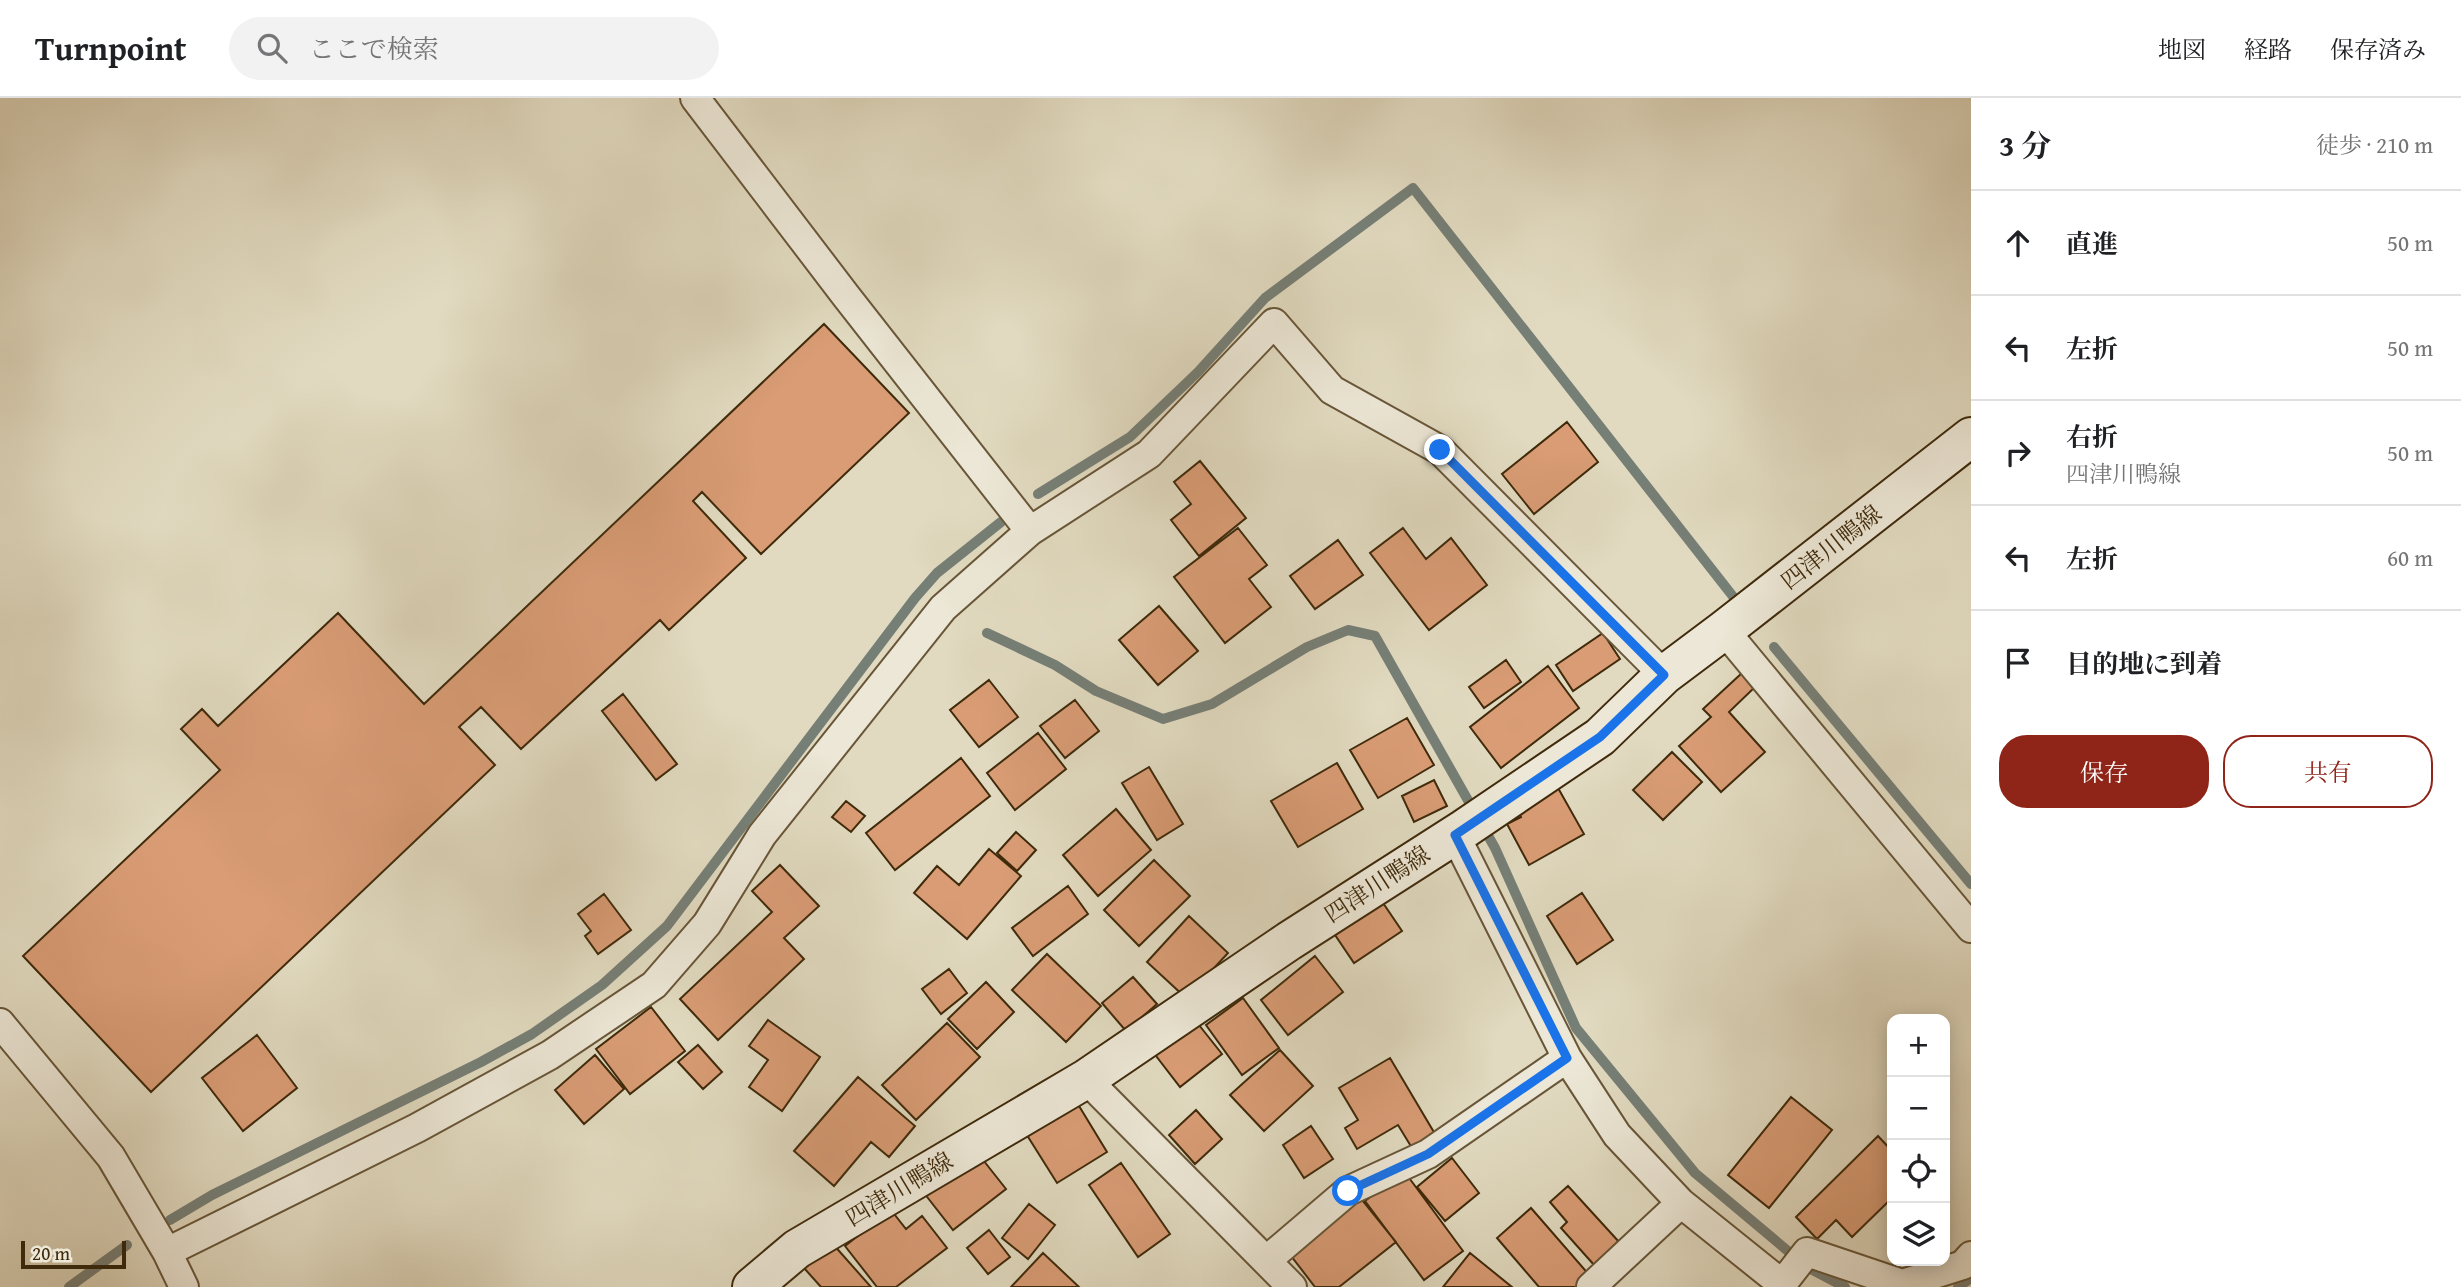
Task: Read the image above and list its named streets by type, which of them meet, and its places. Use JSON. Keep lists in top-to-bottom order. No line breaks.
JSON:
{"streets":{"main road":["四津川鴨線"]},"scale_bar":"20 m","page":{"header":"Turnpoint","search":"ここで検索","nav":["地図","経路","保存済み"],"heading":["3 分","徒歩 · 210 m"],"list":[["直進","50 m"],["左折","50 m"],["右折","四津川鴨線","50 m"],["左折","60 m"],"目的地に到着"],"buttons":["保存","共有"],"map_buttons":["+","−"],"scale":"20 m"}}
